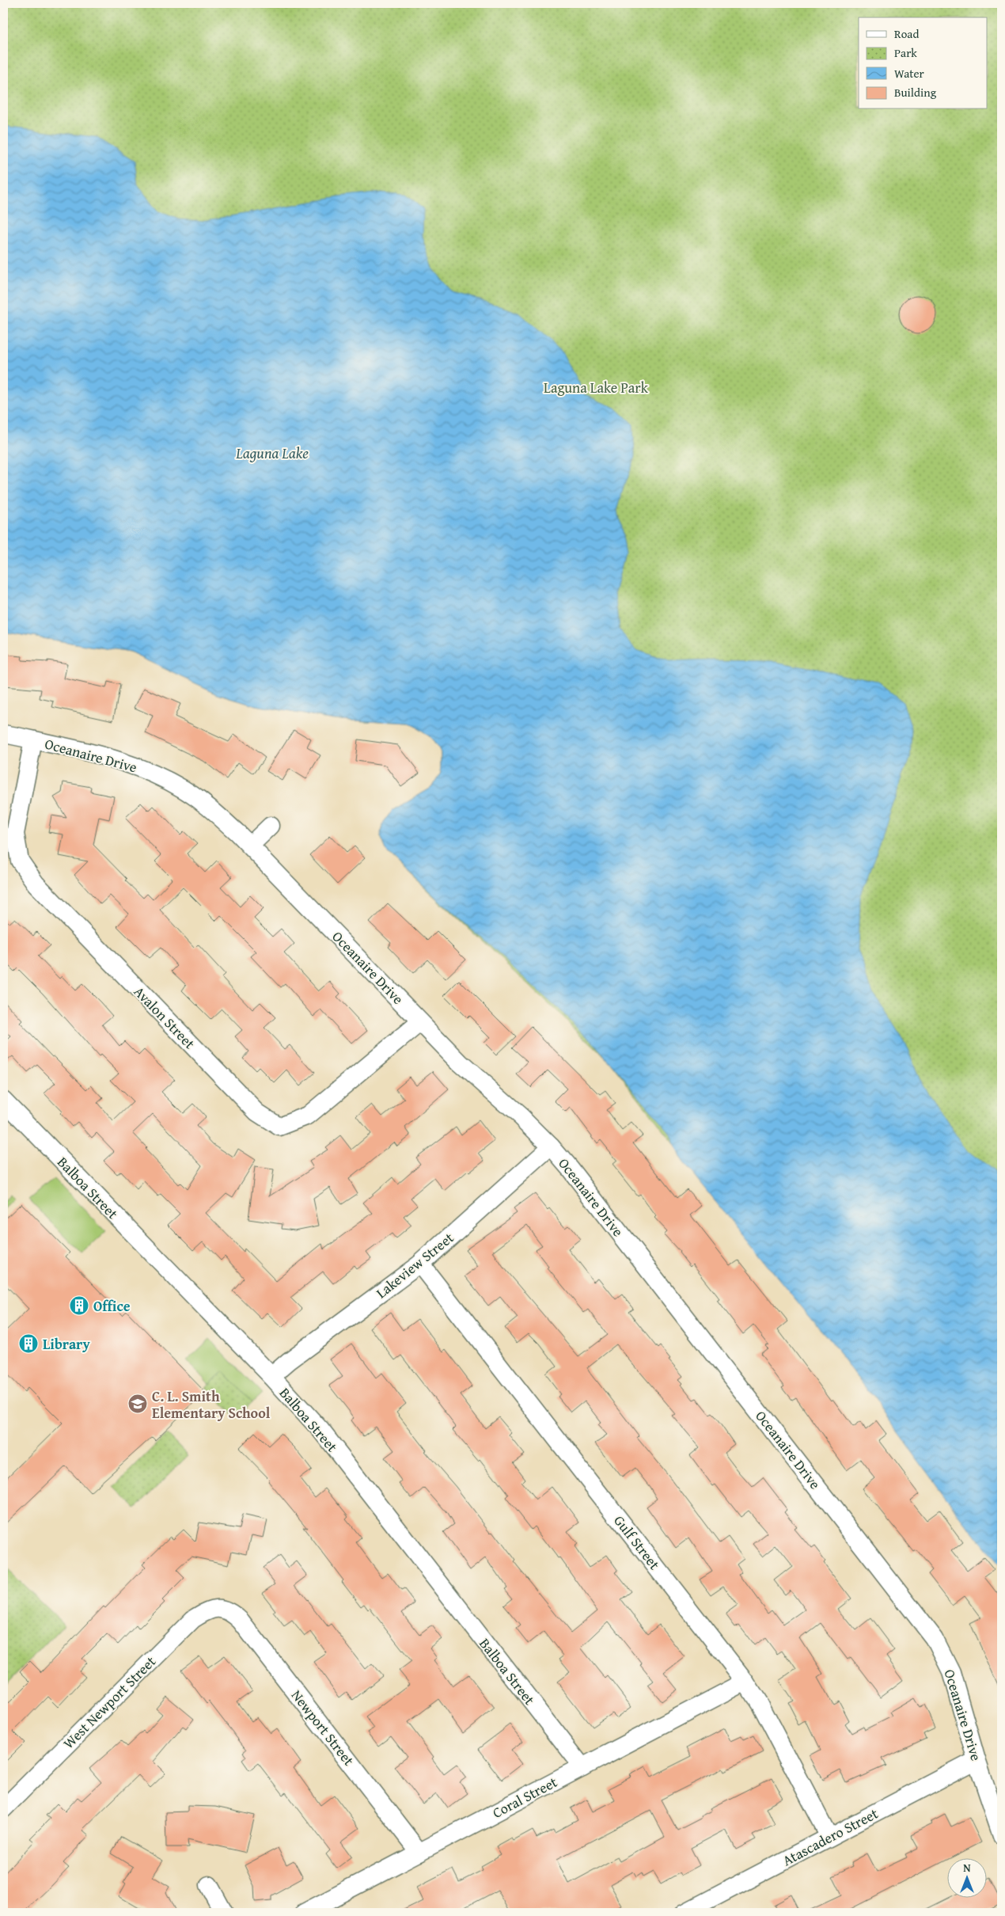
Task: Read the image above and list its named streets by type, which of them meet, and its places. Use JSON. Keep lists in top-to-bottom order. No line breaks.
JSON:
{"streets":{"street":["Oceanaire Drive","Avalon Street","Balboa Street","Lakeview Street","Gulf Street","West Newport Street","Newport Street","Coral Street","Atascadero Street"]},"crossings":[["Oceanaire Drive","Avalon Street"],["Oceanaire Drive","Lakeview Street"],["Oceanaire Drive","Atascadero Street"],["Balboa Street","Lakeview Street"],["Balboa Street","Coral Street"],["Lakeview Street","Gulf Street"],["Gulf Street","Coral Street"],["Gulf Street","Atascadero Street"],["West Newport Street","Newport Street"],["Newport Street","Coral Street"]],"water":["Laguna Lake"],"parks":["Laguna Lake Park"],"places":{"building":["Office","Library"],"school or university":["C. L. Smith Elementary School"]},"legend":["Road","Park","Water","Building"],"north":"top"}
